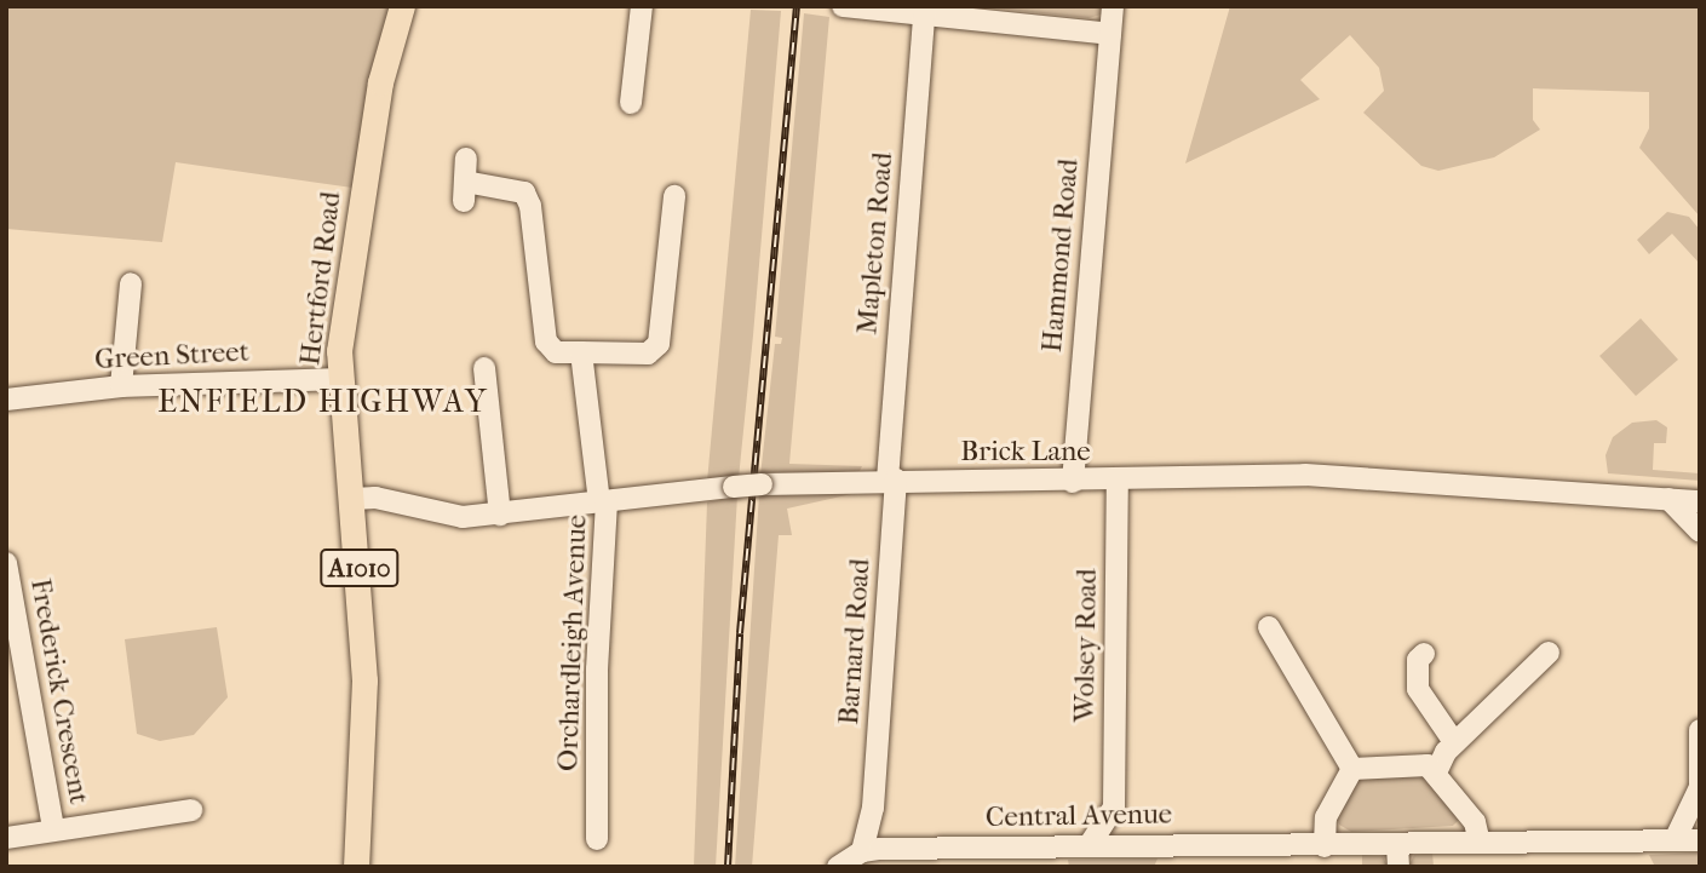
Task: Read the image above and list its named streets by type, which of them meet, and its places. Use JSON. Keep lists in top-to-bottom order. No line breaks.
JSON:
{"streets":{"main road":["Hertford Road","A1010"],"street":["Mapleton Road","Hammond Road","Green Street","Brick Lane","Barnard Road","Orchardleigh Avenue","Wolsey Road","Frederick Crescent","Central Avenue"]},"crossings":[["Mapleton Road","Brick Lane"],["Mapleton Road","Barnard Road"],["Hammond Road","Brick Lane"],["Hertford Road","Green Street"],["Hertford Road","Brick Lane"],["Brick Lane","Barnard Road"],["Brick Lane","Orchardleigh Avenue"],["Brick Lane","Wolsey Road"],["Barnard Road","Central Avenue"]],"districts":["ENFIELD HIGHWAY"]}
